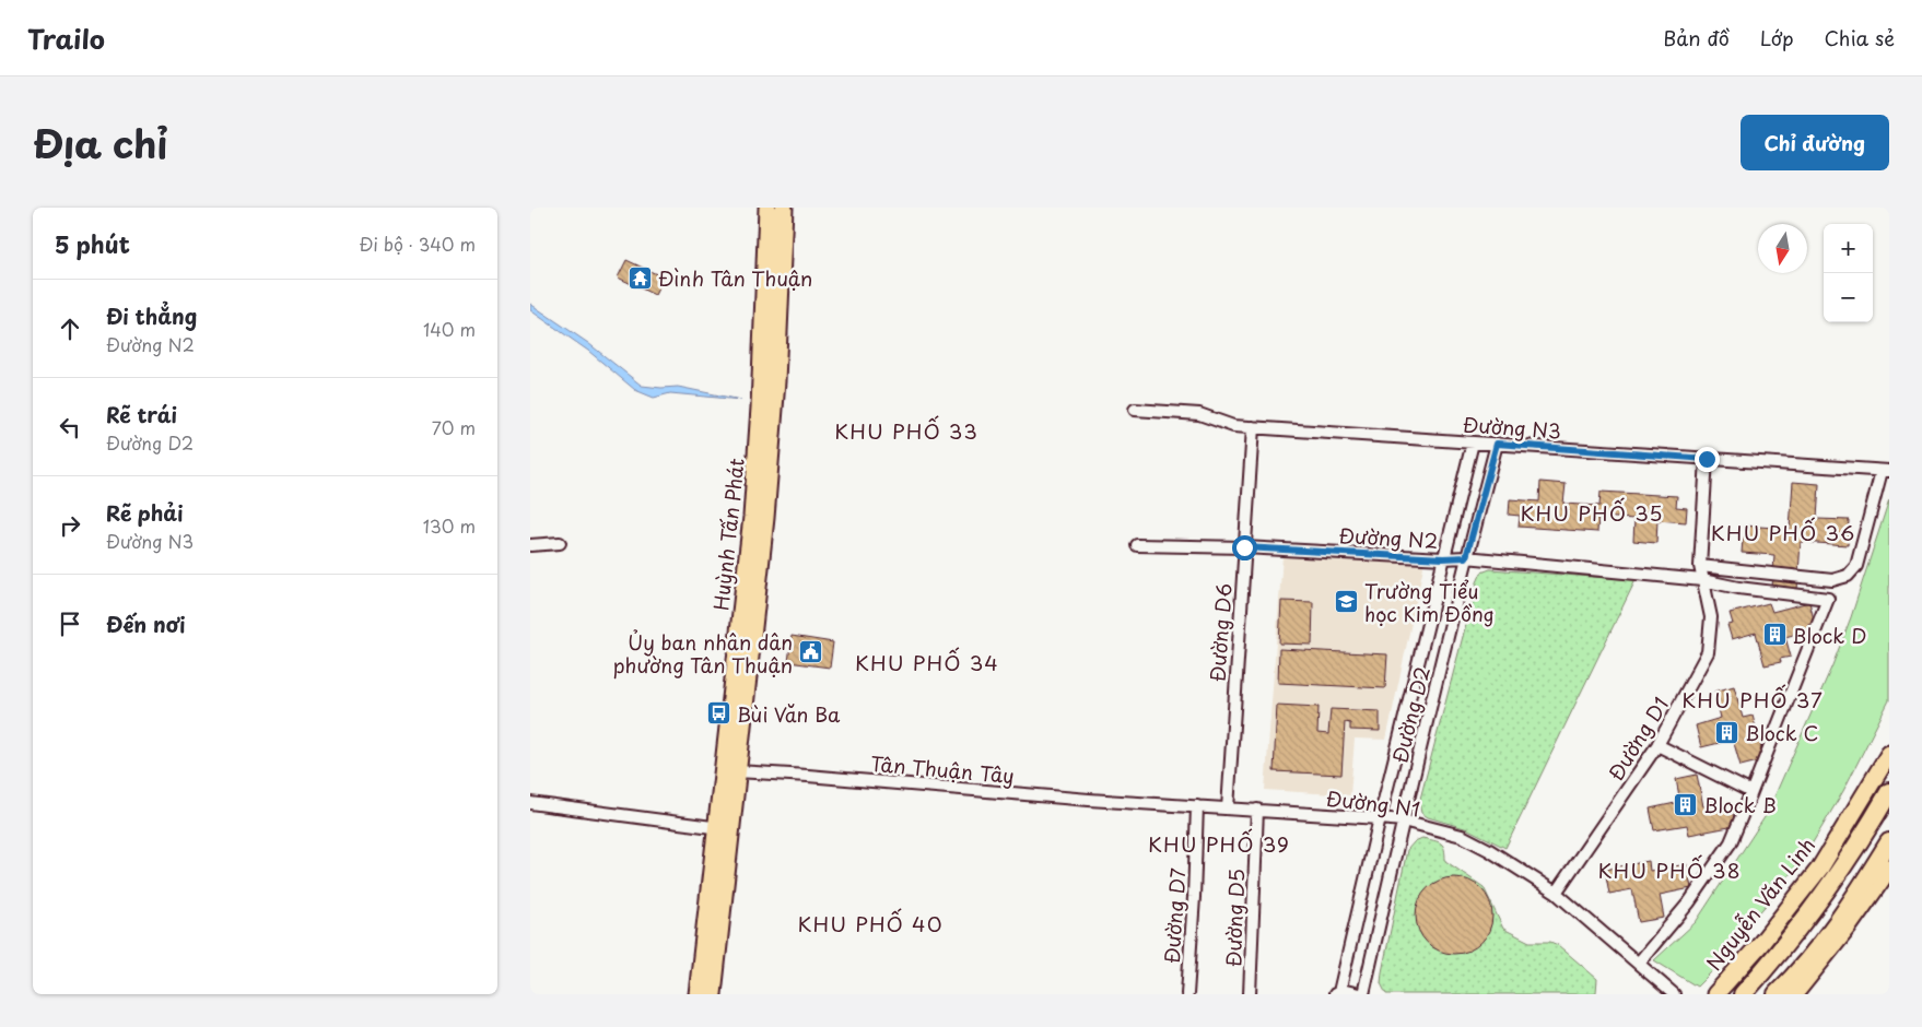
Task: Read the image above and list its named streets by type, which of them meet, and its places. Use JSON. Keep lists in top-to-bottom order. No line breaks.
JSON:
{"streets":{"main road":["Huỳnh Tấn Phát","Nguyễn Văn Linh"],"street":["Đường N3","Đường N2","Đường D6","Đường D2","Đường D1","Tân Thuận Tây","Đường N1","Đường D7","Đường D5"]},"crossings":[["Đường N3","Đường D6"],["Đường N3","Đường D2"],["Đường N3","Đường D1"],["Huỳnh Tấn Phát","Tân Thuận Tây"],["Đường N2","Đường D6"],["Đường N2","Đường D2"],["Đường N2","Đường D1"],["Đường D6","Đường N1"],["Đường D2","Đường N1"],["Đường D1","Đường N1"],["Tân Thuận Tây","Đường N1"],["Đường N1","Đường D7"],["Đường N1","Đường D5"]],"districts":["KHU PHỐ 33","KHU PHỐ 35","KHU PHỐ 36","KHU PHỐ 34","KHU PHỐ 37","KHU PHỐ 39","KHU PHỐ 38","KHU PHỐ 40"],"places":{"temple":["Đình Tân Thuận"],"school or university":["Trường Tiểu học Kim Đồng"],"building":["Block D","Block C","Block B"],"public building":["Ủy ban nhân dân phường Tân Thuận"],"bus stop":["Bùi Văn Ba"]},"north":"bottom","page":{"header":"Trailo","nav":["Bản đồ","Lớp","Chia sẻ"],"title":"Địa chỉ","buttons":"Chỉ đường","heading":["5 phút","Đi bộ · 340 m"],"map_buttons":["+","−"],"list":[["Đi thẳng","Đường N2","140 m"],["Rẽ trái","Đường D2","70 m"],["Rẽ phải","Đường N3","130 m"],"Đến nơi"]}}
